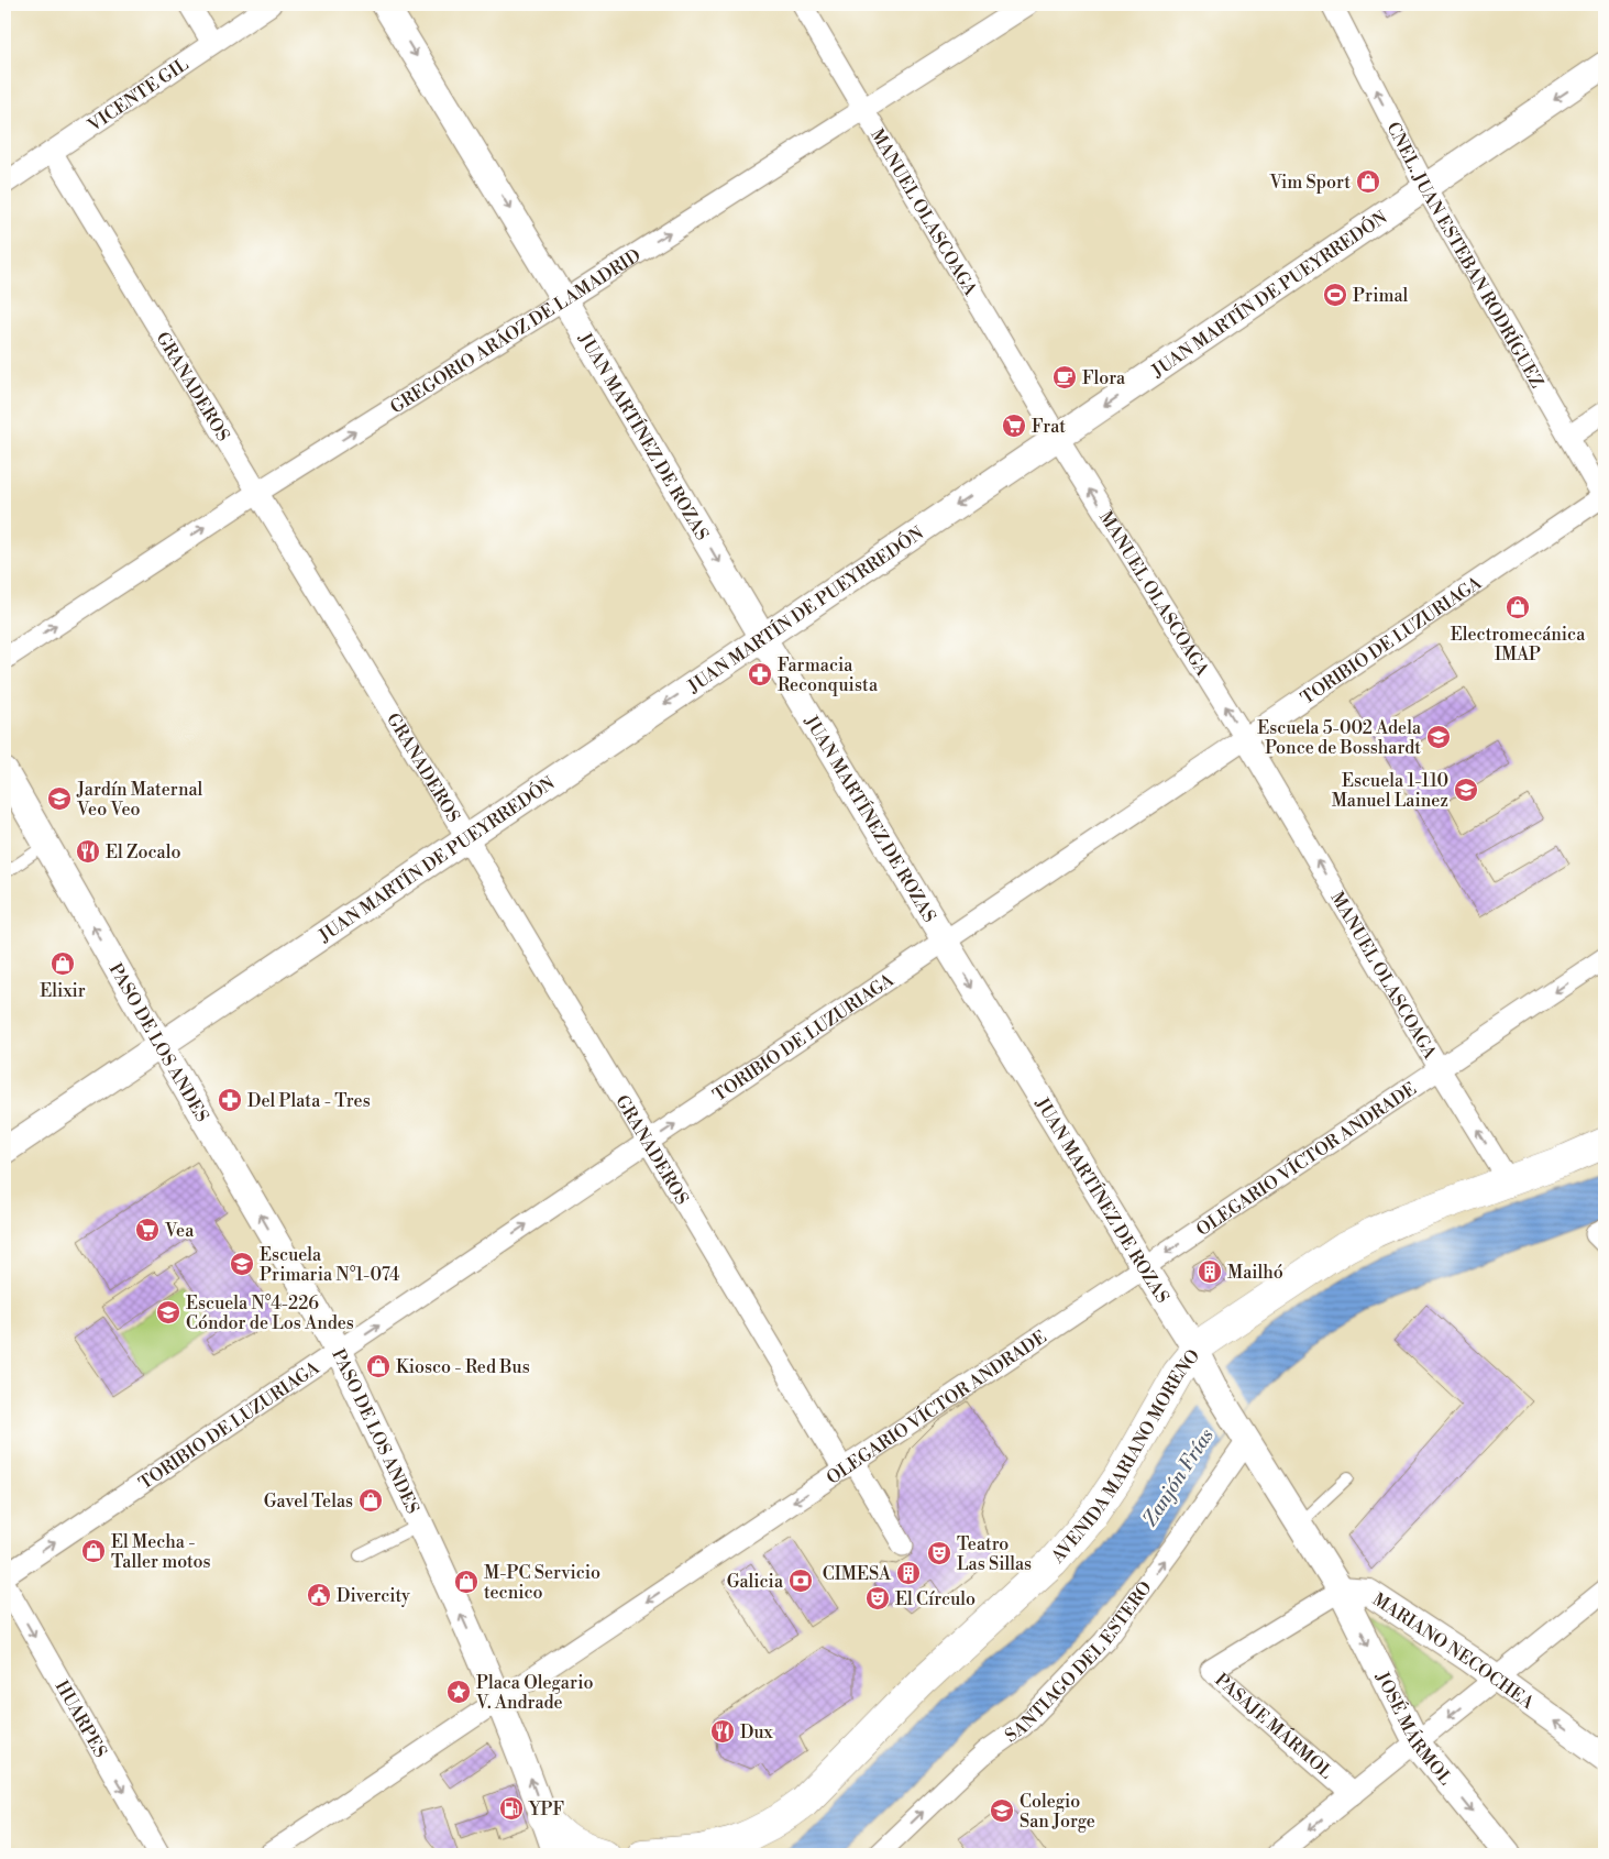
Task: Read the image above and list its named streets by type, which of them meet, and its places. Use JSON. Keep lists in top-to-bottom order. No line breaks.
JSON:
{"streets":{"main road":["AVENIDA MARIANO MORENO"],"street":["VICENTE GIL","MANUEL OLASCOAGA","CNEL. JUAN ESTEBAN RODRÍGUEZ","JUAN MARTÍN DE PUEYRREDÓN","GREGORIO ARÁOZ DE LAMADRID","GRANADEROS","JUAN MARTÍNEZ DE ROZAS","TORIBIO DE LUZURIAGA","PASO DE LOS ANDES","OLEGARIO VÍCTOR ANDRADE","MARIANO NECOCHEA","SANTIAGO DEL ESTERO","HUARPES","PASAJE MÁRMOL","JOSÉ MÁRMOL"]},"crossings":[["VICENTE GIL","GRANADEROS"],["MANUEL OLASCOAGA","JUAN MARTÍN DE PUEYRREDÓN"],["MANUEL OLASCOAGA","GREGORIO ARÁOZ DE LAMADRID"],["MANUEL OLASCOAGA","TORIBIO DE LUZURIAGA"],["MANUEL OLASCOAGA","OLEGARIO VÍCTOR ANDRADE"],["MANUEL OLASCOAGA","AVENIDA MARIANO MORENO"],["CNEL. JUAN ESTEBAN RODRÍGUEZ","JUAN MARTÍN DE PUEYRREDÓN"],["CNEL. JUAN ESTEBAN RODRÍGUEZ","TORIBIO DE LUZURIAGA"],["JUAN MARTÍN DE PUEYRREDÓN","GRANADEROS"],["JUAN MARTÍN DE PUEYRREDÓN","JUAN MARTÍNEZ DE ROZAS"],["JUAN MARTÍN DE PUEYRREDÓN","PASO DE LOS ANDES"],["GREGORIO ARÁOZ DE LAMADRID","GRANADEROS"],["GREGORIO ARÁOZ DE LAMADRID","JUAN MARTÍNEZ DE ROZAS"],["GRANADEROS","TORIBIO DE LUZURIAGA"],["GRANADEROS","OLEGARIO VÍCTOR ANDRADE"],["JUAN MARTÍNEZ DE ROZAS","TORIBIO DE LUZURIAGA"],["JUAN MARTÍNEZ DE ROZAS","OLEGARIO VÍCTOR ANDRADE"],["JUAN MARTÍNEZ DE ROZAS","AVENIDA MARIANO MORENO"],["JUAN MARTÍNEZ DE ROZAS","SANTIAGO DEL ESTERO"],["TORIBIO DE LUZURIAGA","PASO DE LOS ANDES"],["PASO DE LOS ANDES","OLEGARIO VÍCTOR ANDRADE"],["MARIANO NECOCHEA","PASAJE MÁRMOL"],["MARIANO NECOCHEA","JOSÉ MÁRMOL"],["PASAJE MÁRMOL","JOSÉ MÁRMOL"]],"one_way":["MANUEL OLASCOAGA","CNEL. JUAN ESTEBAN RODRÍGUEZ","JUAN MARTÍN DE PUEYRREDÓN","GREGORIO ARÁOZ DE LAMADRID","JUAN MARTÍNEZ DE ROZAS","TORIBIO DE LUZURIAGA","PASO DE LOS ANDES","OLEGARIO VÍCTOR ANDRADE","MARIANO NECOCHEA","SANTIAGO DEL ESTERO","HUARPES","JOSÉ MÁRMOL"],"water":["Zanjón Frías"],"places":{"shop":["Vim Sport","Electromecánica IMAP","Elixir","Kiosco - Red Bus","Gavel Telas","El Mecha - Taller motos","M-PC Servicio tecnico"],"sports":["Primal"],"cafe":["Flora"],"supermarket":["Frat","Vea"],"pharmacy":["Farmacia Reconquista","Del Plata - Tres"],"school or university":["Escuela 5-002 Adela Ponce de Bosshardt","Escuela 1-110 Manuel Lainez","Jardín Maternal Veo Veo","Escuela Primaria N°1-074","Escuela N°4-226 Cóndor de Los Andes","Colegio San Jorge"],"restaurant":["El Zocalo","Dux"],"building":["Mailhó","CIMESA"],"theatre":["Teatro Las Sillas","El Círculo"],"bank":["Galicia"],"public building":["Divercity"],"place":["Placa Olegario V. Andrade"],"fuel station":["YPF"]}}
